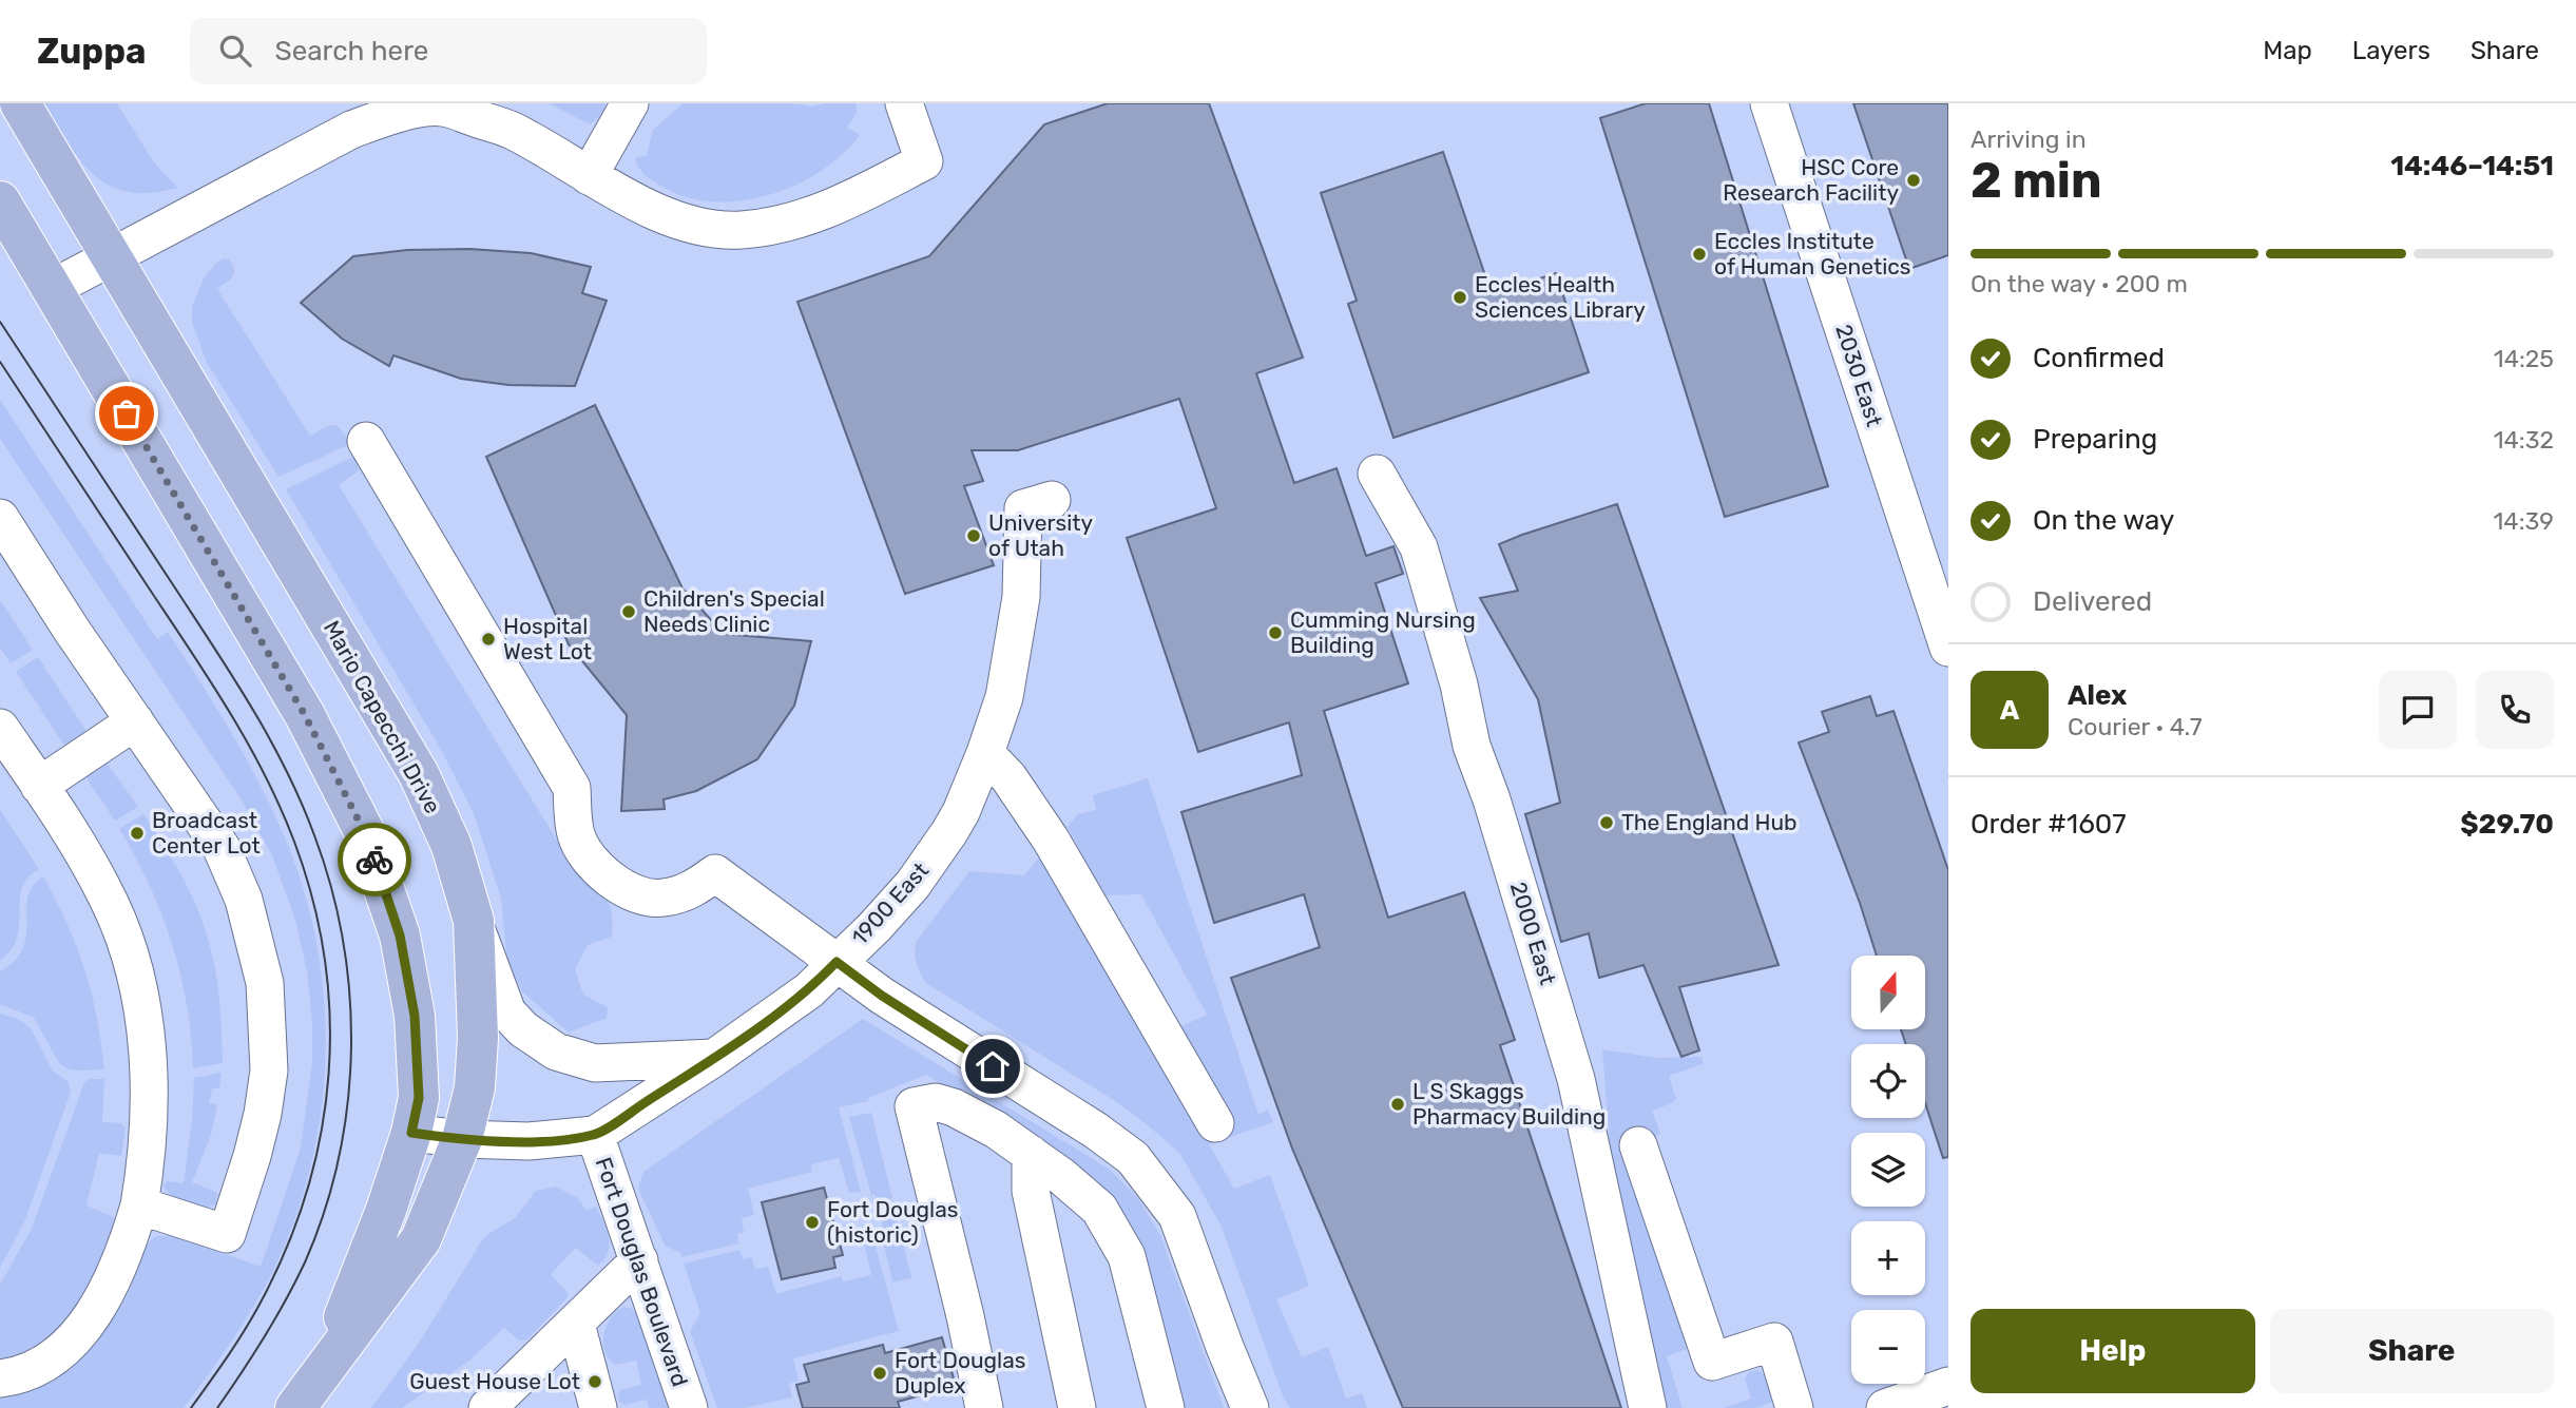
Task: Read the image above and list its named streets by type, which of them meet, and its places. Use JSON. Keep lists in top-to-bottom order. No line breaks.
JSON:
{"streets":{"main road":["Mario Capecchi Drive"],"street":["2030 East","1900 East","2000 East","Fort Douglas Boulevard"]},"crossings":[["Mario Capecchi Drive","1900 East"],["1900 East","Fort Douglas Boulevard"]],"places":["HSC Core Research Facility","Eccles Institute of Human Genetics","Eccles Health Sciences Library","University of Utah","Children's Special Needs Clinic","Cumming Nursing Building","Hospital West Lot","The England Hub","Broadcast Center Lot","L S Skaggs Pharmacy Building","Fort Douglas (historic)","Fort Douglas Duplex","Guest House Lot"],"north":"top","page":{"header":"Zuppa","search":"Search here","nav":["Map","Layers","Share"],"heading":["2 min","Arriving in","14:46–14:51"],"panel":["Alex","Courier · 4.7","Order #1607","$29.70"],"bar":"On the way · 200 m","list":[["Confirmed","14:25"],["Preparing","14:32"],["On the way","14:39"],"Delivered"],"round":"A","map_buttons":["+","−"],"buttons":["Help","Share"]}}
